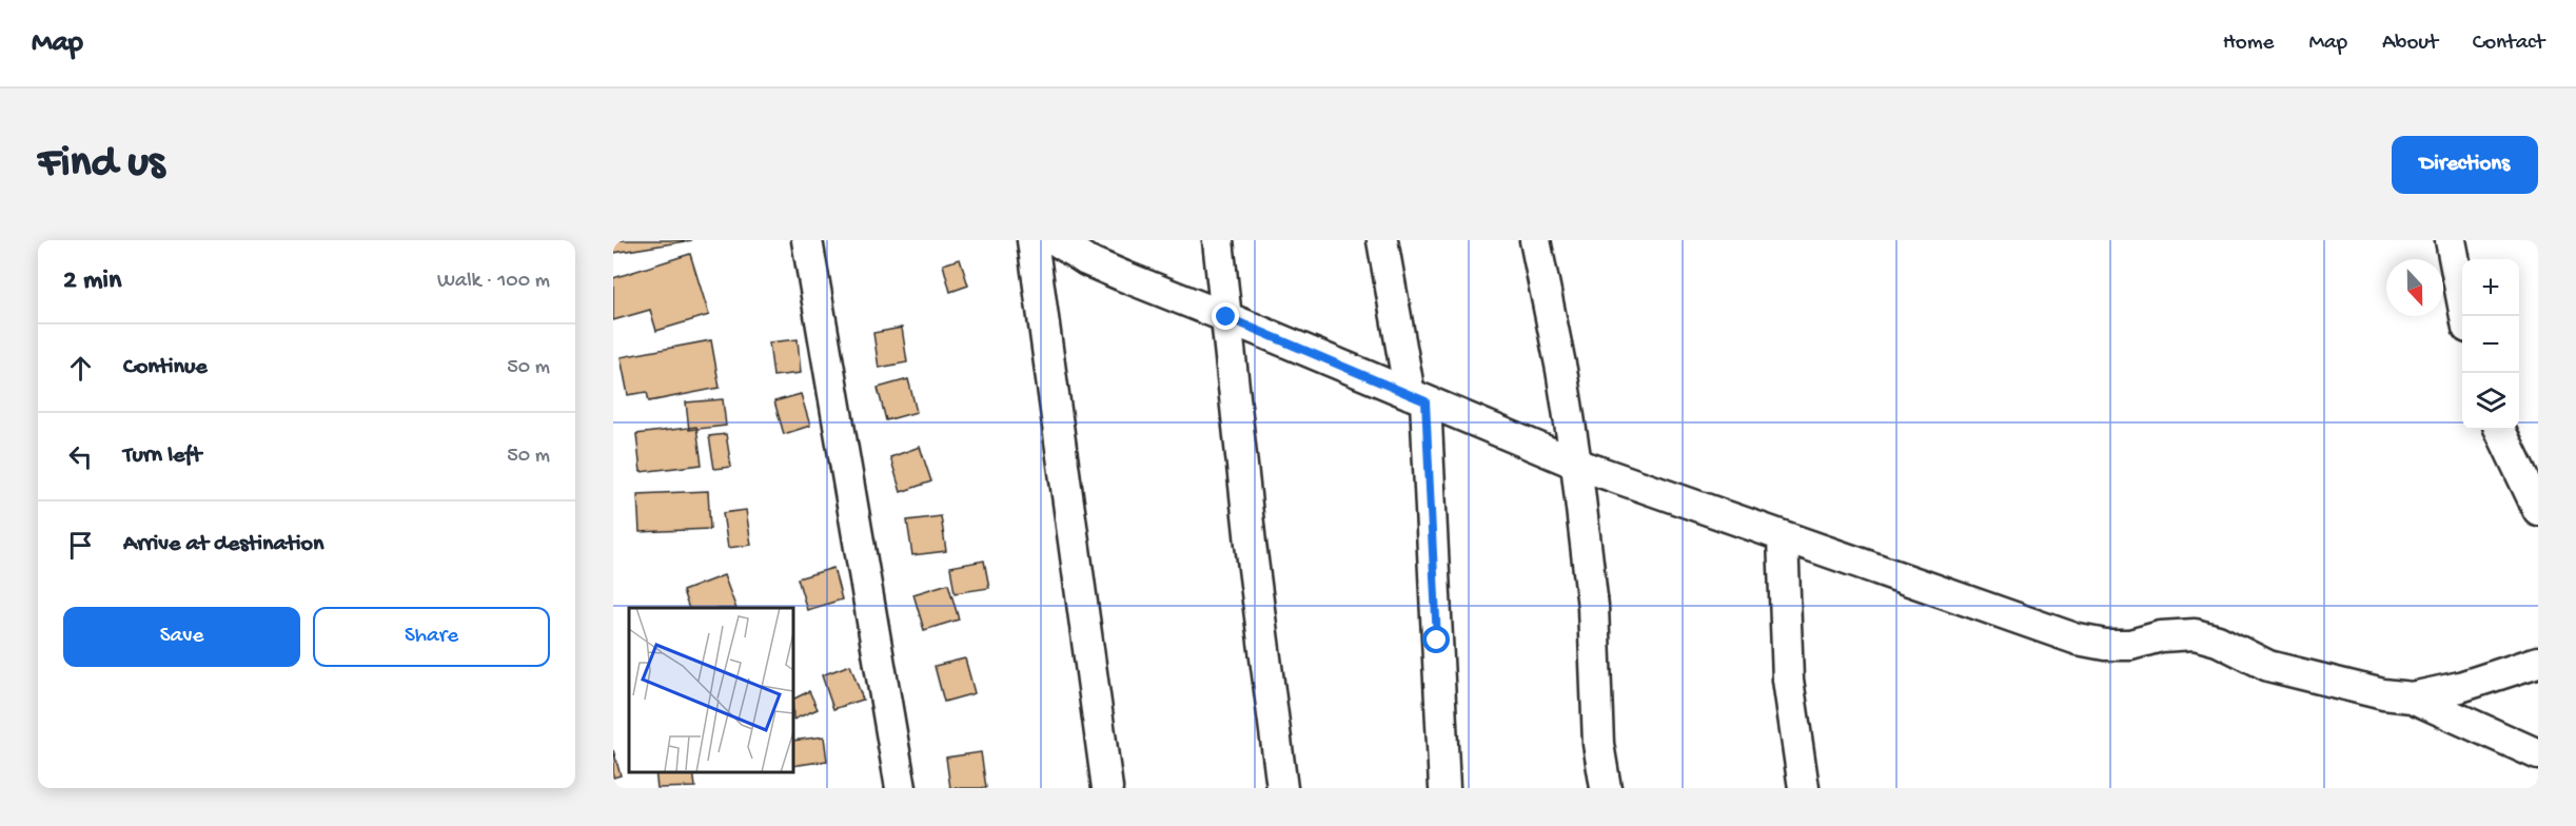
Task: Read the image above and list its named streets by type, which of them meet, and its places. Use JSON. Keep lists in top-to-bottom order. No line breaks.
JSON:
{"north":"bottom","page":{"header":"Map","nav":["Home","Map","About","Contact"],"buttons":["Directions",["Save","Share"]],"title":"Find us","heading":["2 min","Walk · 100 m"],"map_buttons":["+","−"],"list":[["Continue","50 m"],["Turn left","50 m"],"Arrive at destination"]}}
